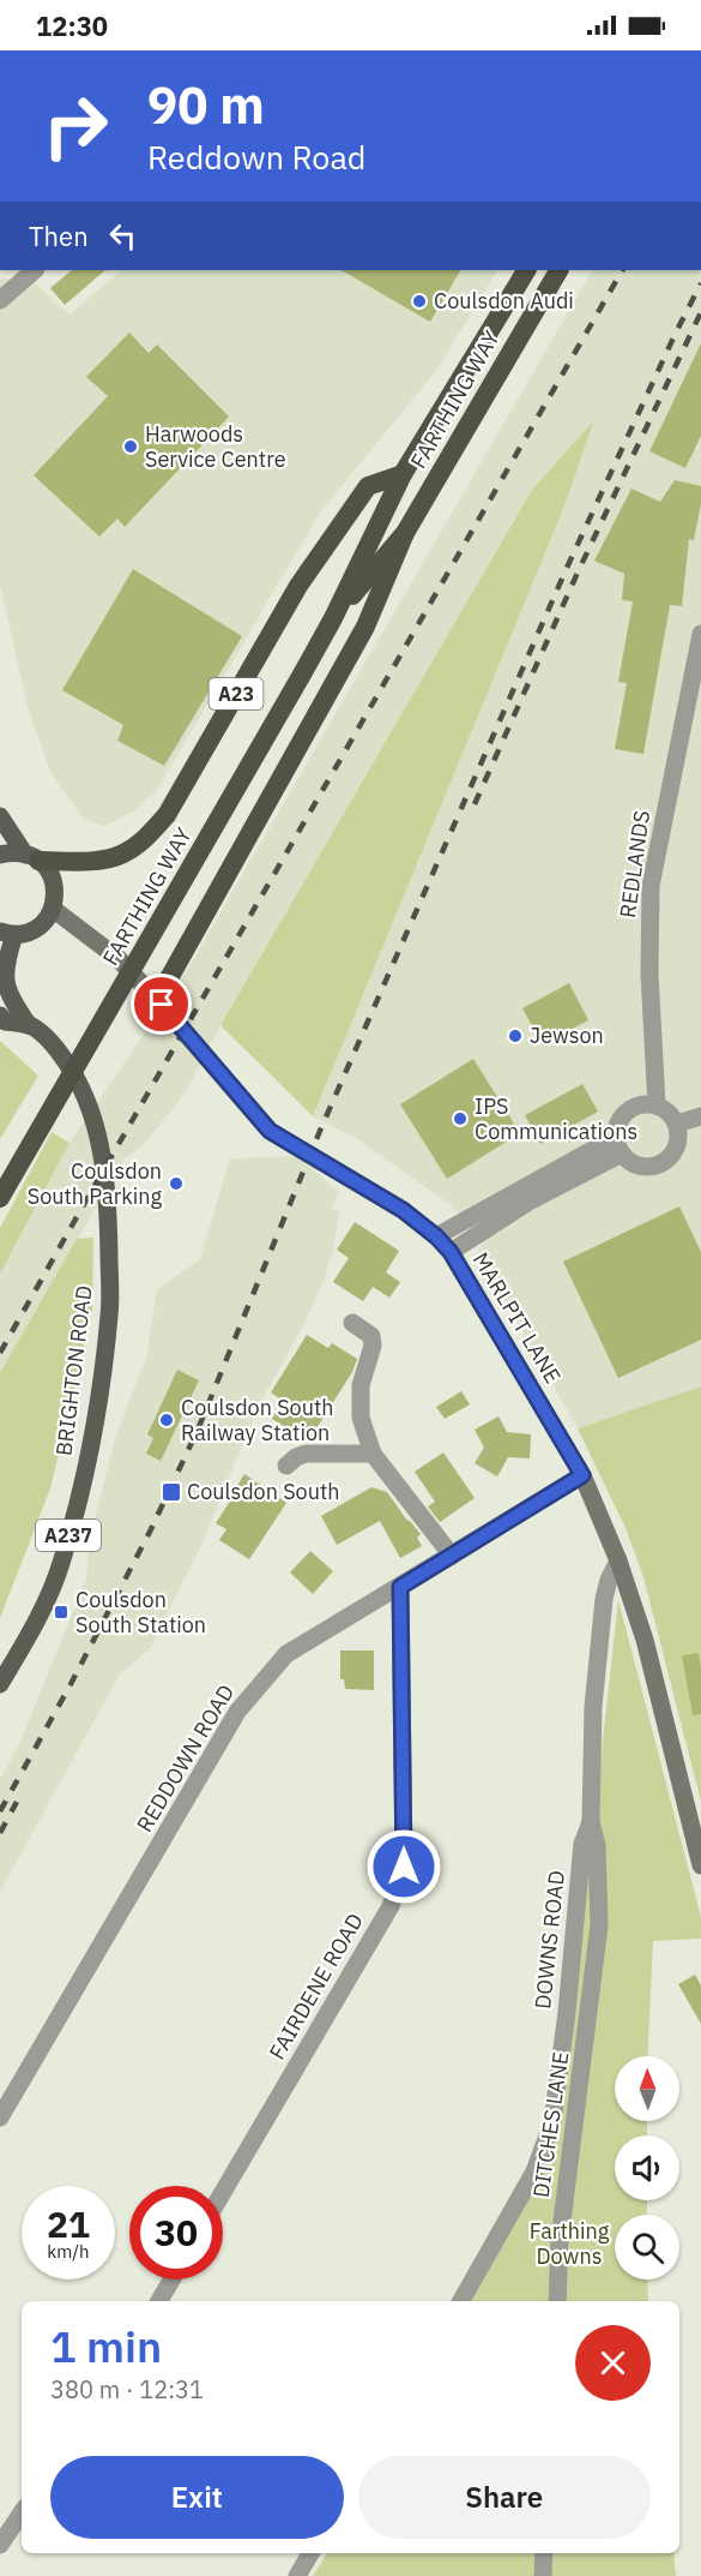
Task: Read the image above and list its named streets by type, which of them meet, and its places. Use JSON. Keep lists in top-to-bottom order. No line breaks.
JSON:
{"streets":{"highway":["FARTHING WAY","A23"],"main road":["MARLPIT LANE","BRIGHTON ROAD","A237"],"street":["REDLANDS","REDDOWN ROAD","DOWNS ROAD","FAIRDENE ROAD","DITCHES LANE"]},"crossings":[["FARTHING WAY","A23"],["A23","MARLPIT LANE"],["MARLPIT LANE","REDDOWN ROAD"],["MARLPIT LANE","DOWNS ROAD"],["REDDOWN ROAD","FAIRDENE ROAD"],["DOWNS ROAD","DITCHES LANE"]],"parks":["Farthing Downs"],"places":{"other":["Coulsdon Audi","Harwoods Service Centre","Jewson","IPS Communications","Coulsdon South Parking","Coulsdon South Railway Station"],"transit":["Coulsdon South","Coulsdon South Station"]},"north":"top","page":{"status":"12:30","turn":["90 m","Reddown Road"],"then":"Then","speed":"21 km/h","limit":"30","heading":["1 min","380 m · 12:31"],"buttons":["Exit","Share"]}}
